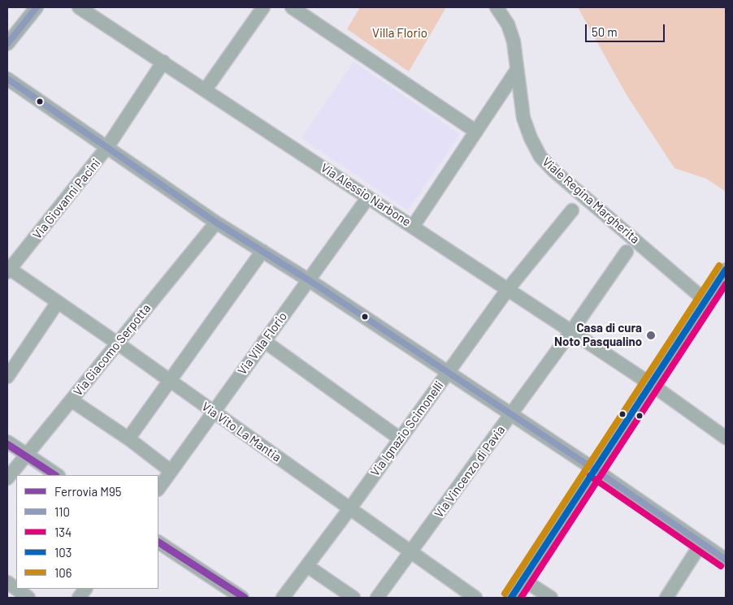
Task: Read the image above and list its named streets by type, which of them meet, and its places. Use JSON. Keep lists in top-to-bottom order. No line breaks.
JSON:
{"streets":{"street":["Via Alessio Narbone","Via Giovanni Pacini","Viale Regina Margherita","Via Villa Florio","Via Giacomo Serpotta","Via Ignazio Scimonelli","Via Vito La Mantia","Via Vincenzo di Pavia"]},"crossings":[["Via Alessio Narbone","Via Giovanni Pacini"],["Via Alessio Narbone","Via Villa Florio"],["Via Alessio Narbone","Via Ignazio Scimonelli"],["Via Alessio Narbone","Via Vincenzo di Pavia"],["Via Giovanni Pacini","Via Vito La Mantia"],["Via Villa Florio","Via Vito La Mantia"],["Via Giacomo Serpotta","Via Vito La Mantia"],["Via Ignazio Scimonelli","Via Vito La Mantia"],["Via Vito La Mantia","Via Vincenzo di Pavia"]],"parks":["Villa Florio"],"places":["Casa di cura Noto Pasqualino"],"lines":["transit line 110","transit line 106","transit line 103","transit line 134","rail line M95"],"legend":["Ferrovia M95","110","134","103","106"],"scale_bar":"50 m"}
